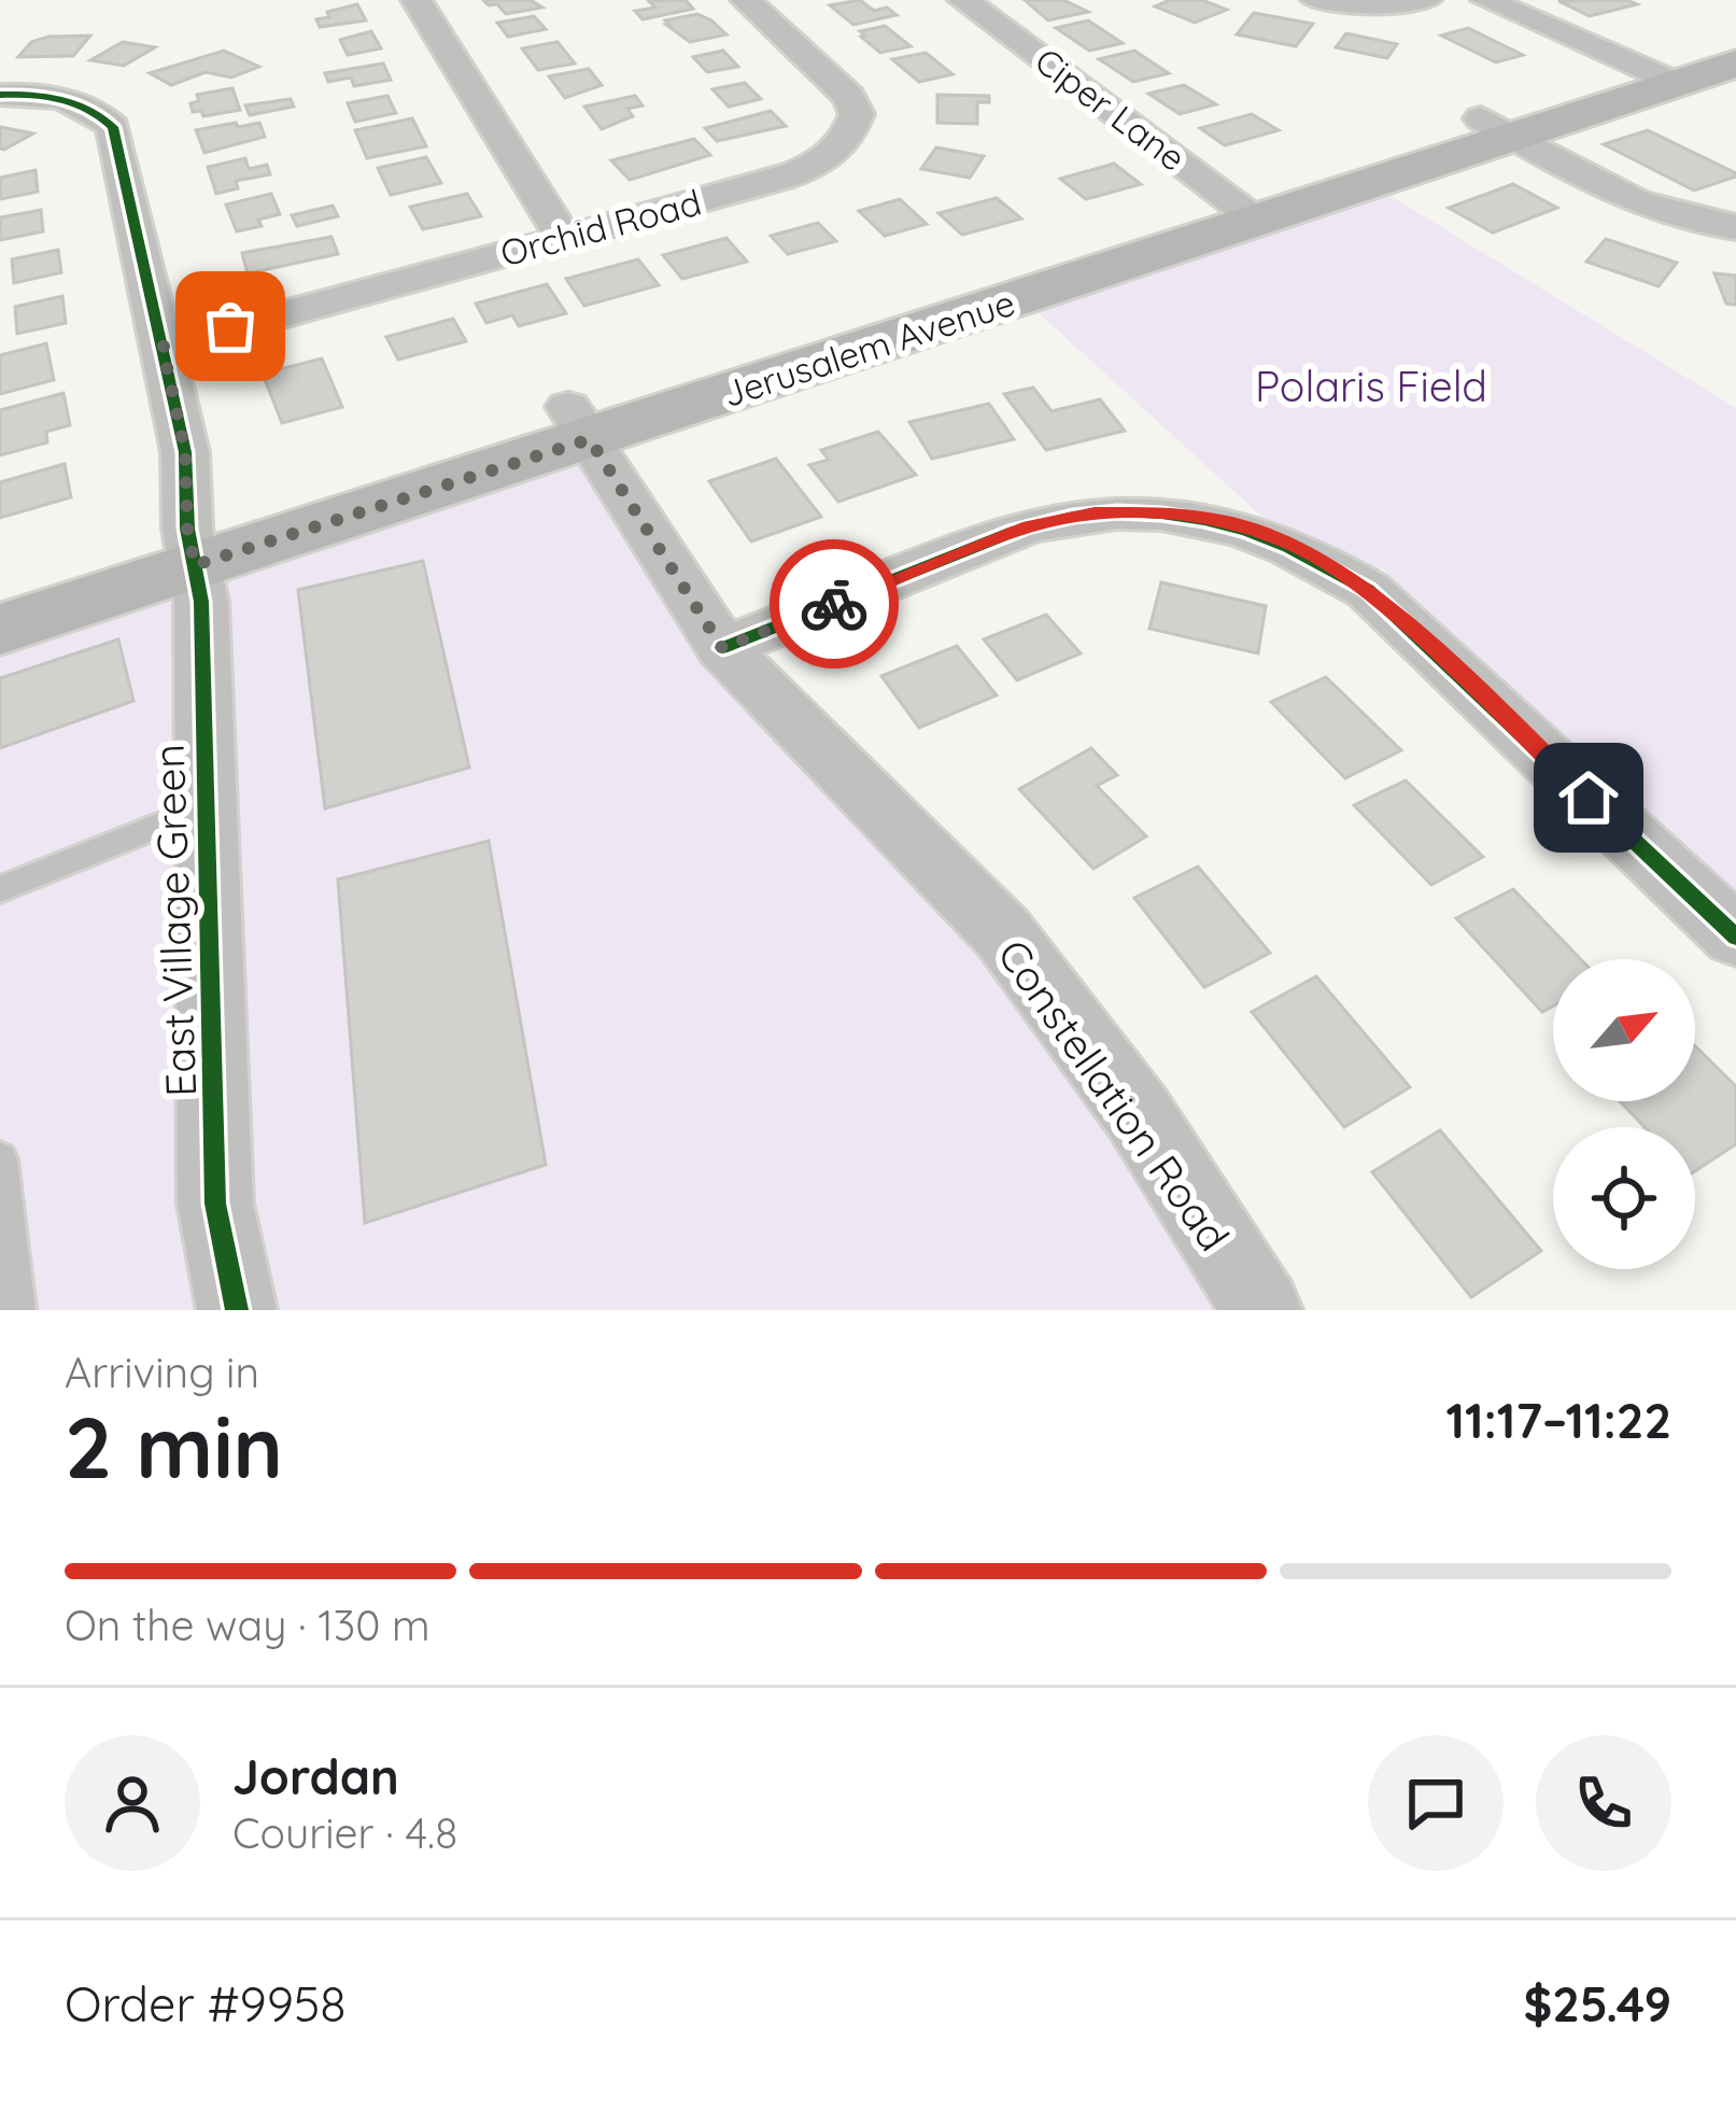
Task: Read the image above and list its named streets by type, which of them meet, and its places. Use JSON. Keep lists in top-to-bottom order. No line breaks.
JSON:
{"streets":{"main road":["Jerusalem Avenue"],"street":["Ciper Lane","Orchid Road","East Village Green","Constellation Road"]},"crossings":[["Ciper Lane","Jerusalem Avenue"],["Orchid Road","East Village Green"],["Jerusalem Avenue","East Village Green"],["Jerusalem Avenue","Constellation Road"]],"parks":["Polaris Field"],"north":"top right","page":{"heading":["2 min","Arriving in","11:17–11:22"],"panel":["Jordan","Courier · 4.8","Order #9958","$25.49"],"bar":"On the way · 130 m"}}
